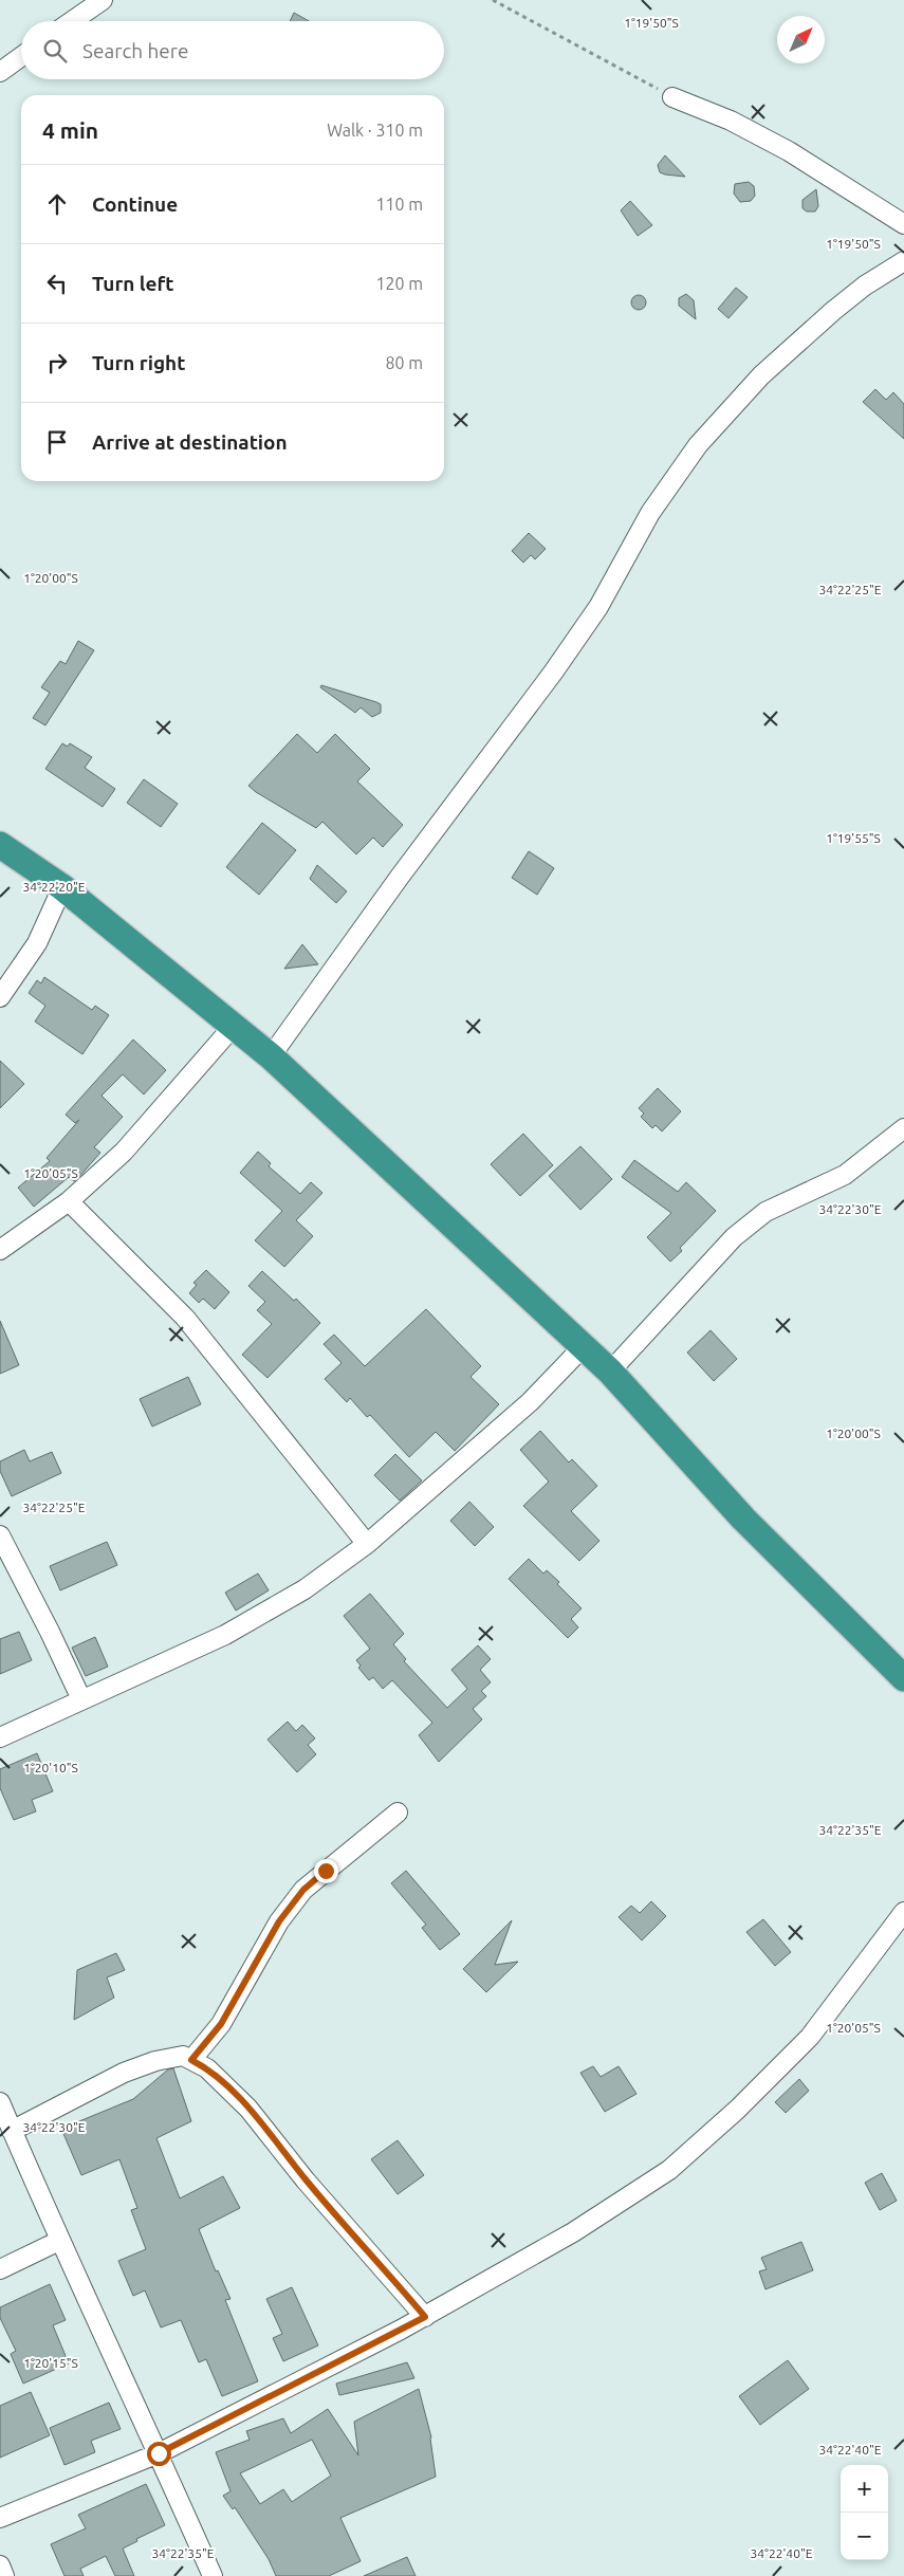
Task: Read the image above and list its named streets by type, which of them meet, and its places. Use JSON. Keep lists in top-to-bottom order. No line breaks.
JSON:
{"north":"top right","page":{"search":"Search here","heading":["4 min","Walk · 310 m"],"list":[["Continue","110 m"],["Turn left","120 m"],["Turn right","80 m"],"Arrive at destination"],"map_buttons":["+","−"]},"coordinates":["1°19'50\"S","1°20'00\"S","34°22'25\"E","1°19'55\"S","34°22'20\"E","1°20'05\"S","34°22'30\"E","1°20'10\"S","34°22'35\"E","1°20'15\"S","34°22'40\"E"]}
